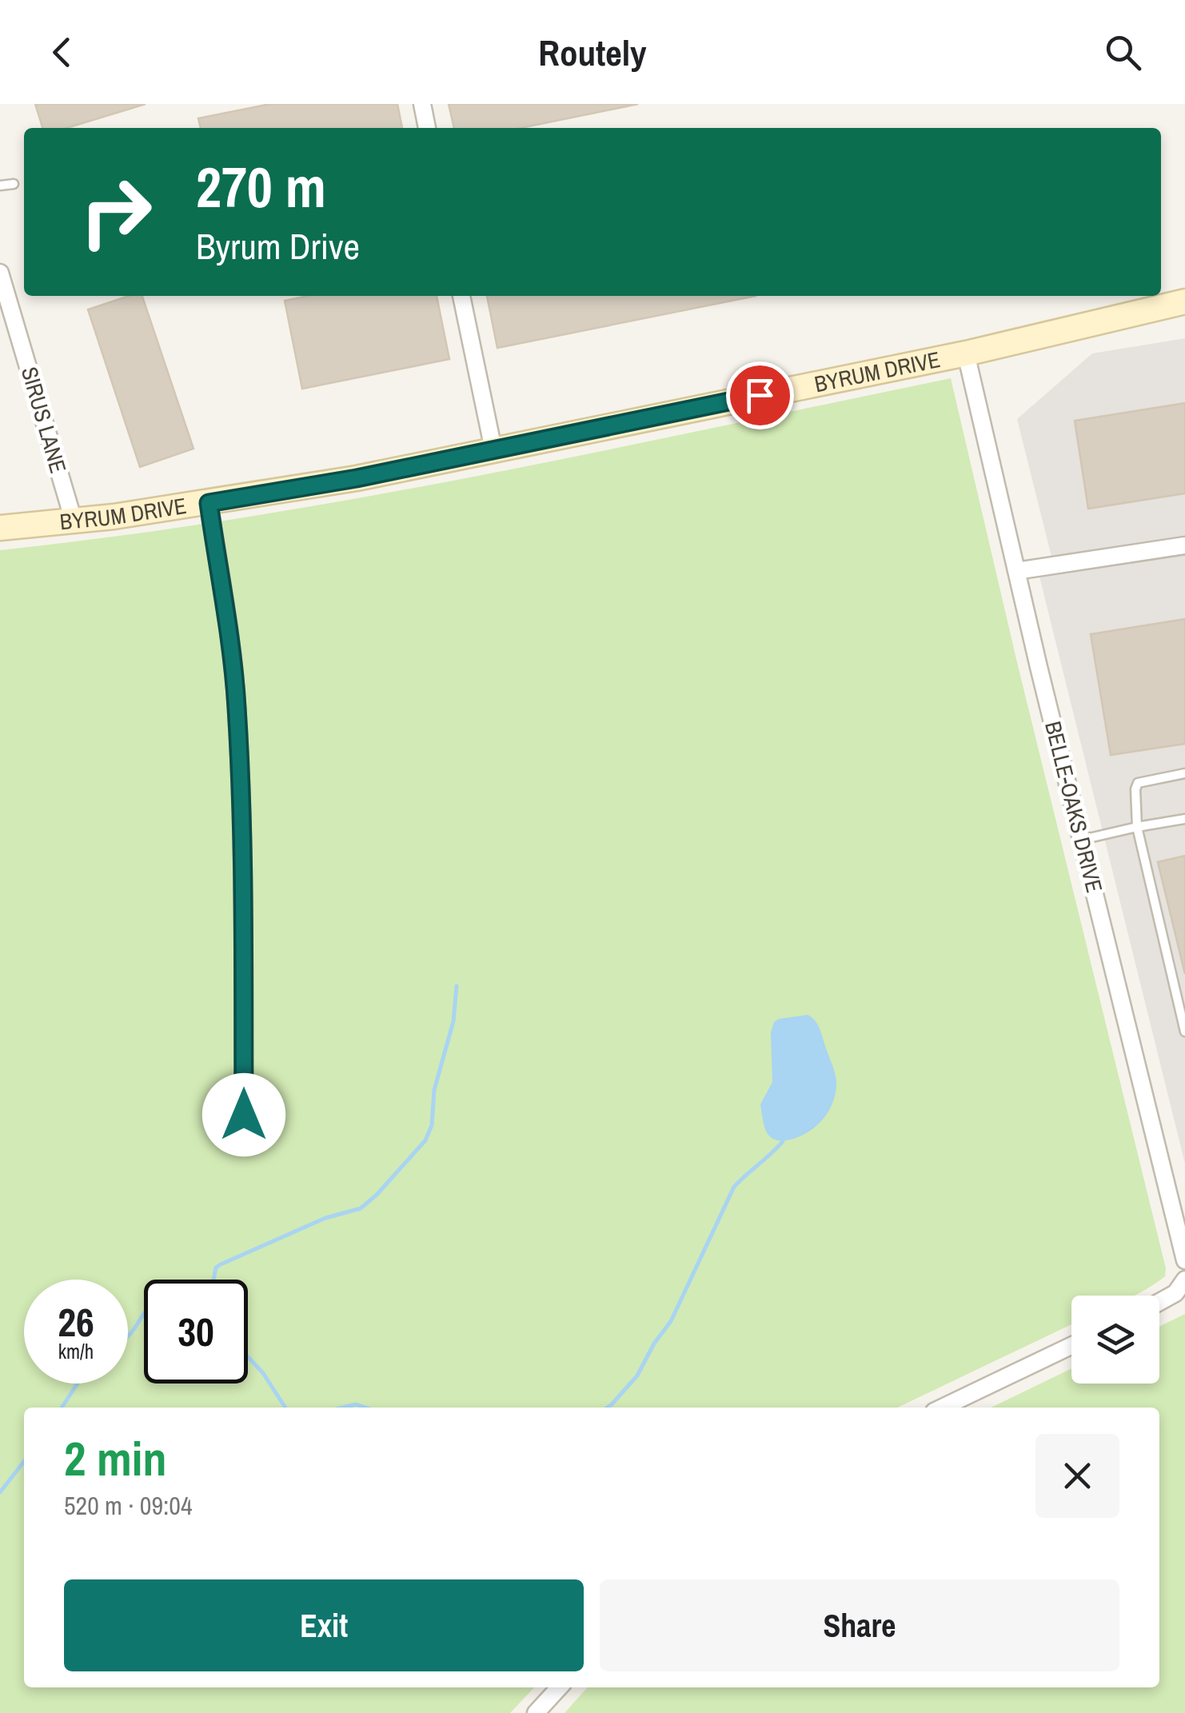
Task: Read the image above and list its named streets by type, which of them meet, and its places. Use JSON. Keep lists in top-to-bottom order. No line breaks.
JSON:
{"streets":{"street":["BYRUM DRIVE","SIRUS LANE","BELLE-OAKS DRIVE"]},"crossings":[["BYRUM DRIVE","SIRUS LANE"],["BYRUM DRIVE","BELLE-OAKS DRIVE"]],"page":{"header":"Routely","turn":["270 m","Byrum Drive"],"speed":"26 km/h","limit":"30","heading":["2 min","520 m · 09:04"],"buttons":["Exit","Share"]}}
